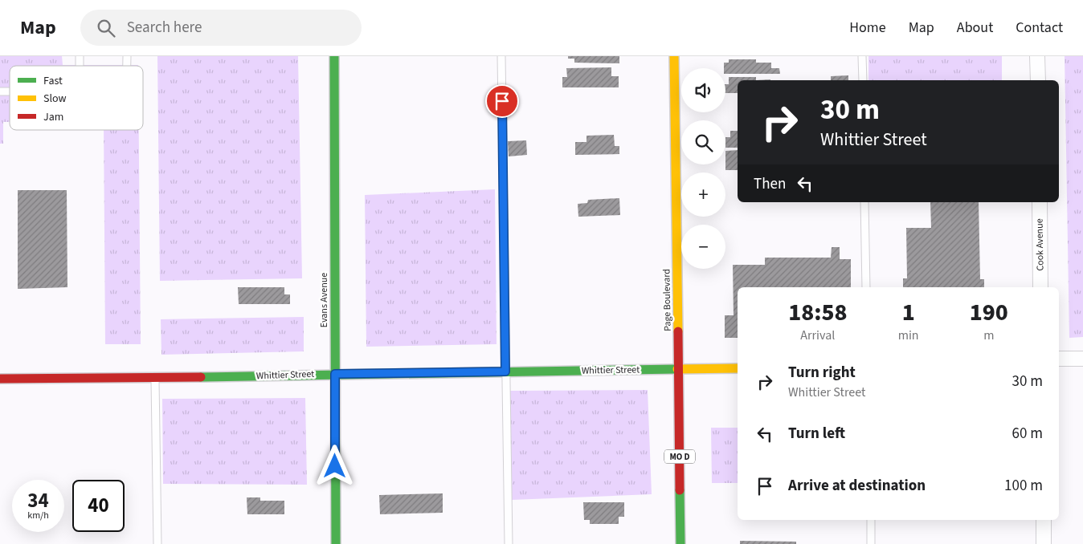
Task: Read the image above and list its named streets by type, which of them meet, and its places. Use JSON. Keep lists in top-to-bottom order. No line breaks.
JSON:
{"streets":{"street":["Cook Avenue","Evans Avenue","Page Boulevard","Whittier Street","MO D"]},"crossings":[["Evans Avenue","Whittier Street"],["Page Boulevard","Whittier Street"]],"legend":["Fast","Slow","Jam"],"page":{"header":"Map","search":"Search here","nav":["Home","Map","About","Contact"],"map_buttons":["+","−"],"turn":["30 m","Whittier Street"],"then":"Then","eta":["18:58","Arrival","1","min","190","m"],"list":[{"name":"Turn right","note":"Whittier Street","value":"30 m"},{"name":"Turn left","value":"60 m"},{"name":"Arrive at destination","value":"100 m"}],"speed":"34 km/h","limit":"40"}}
